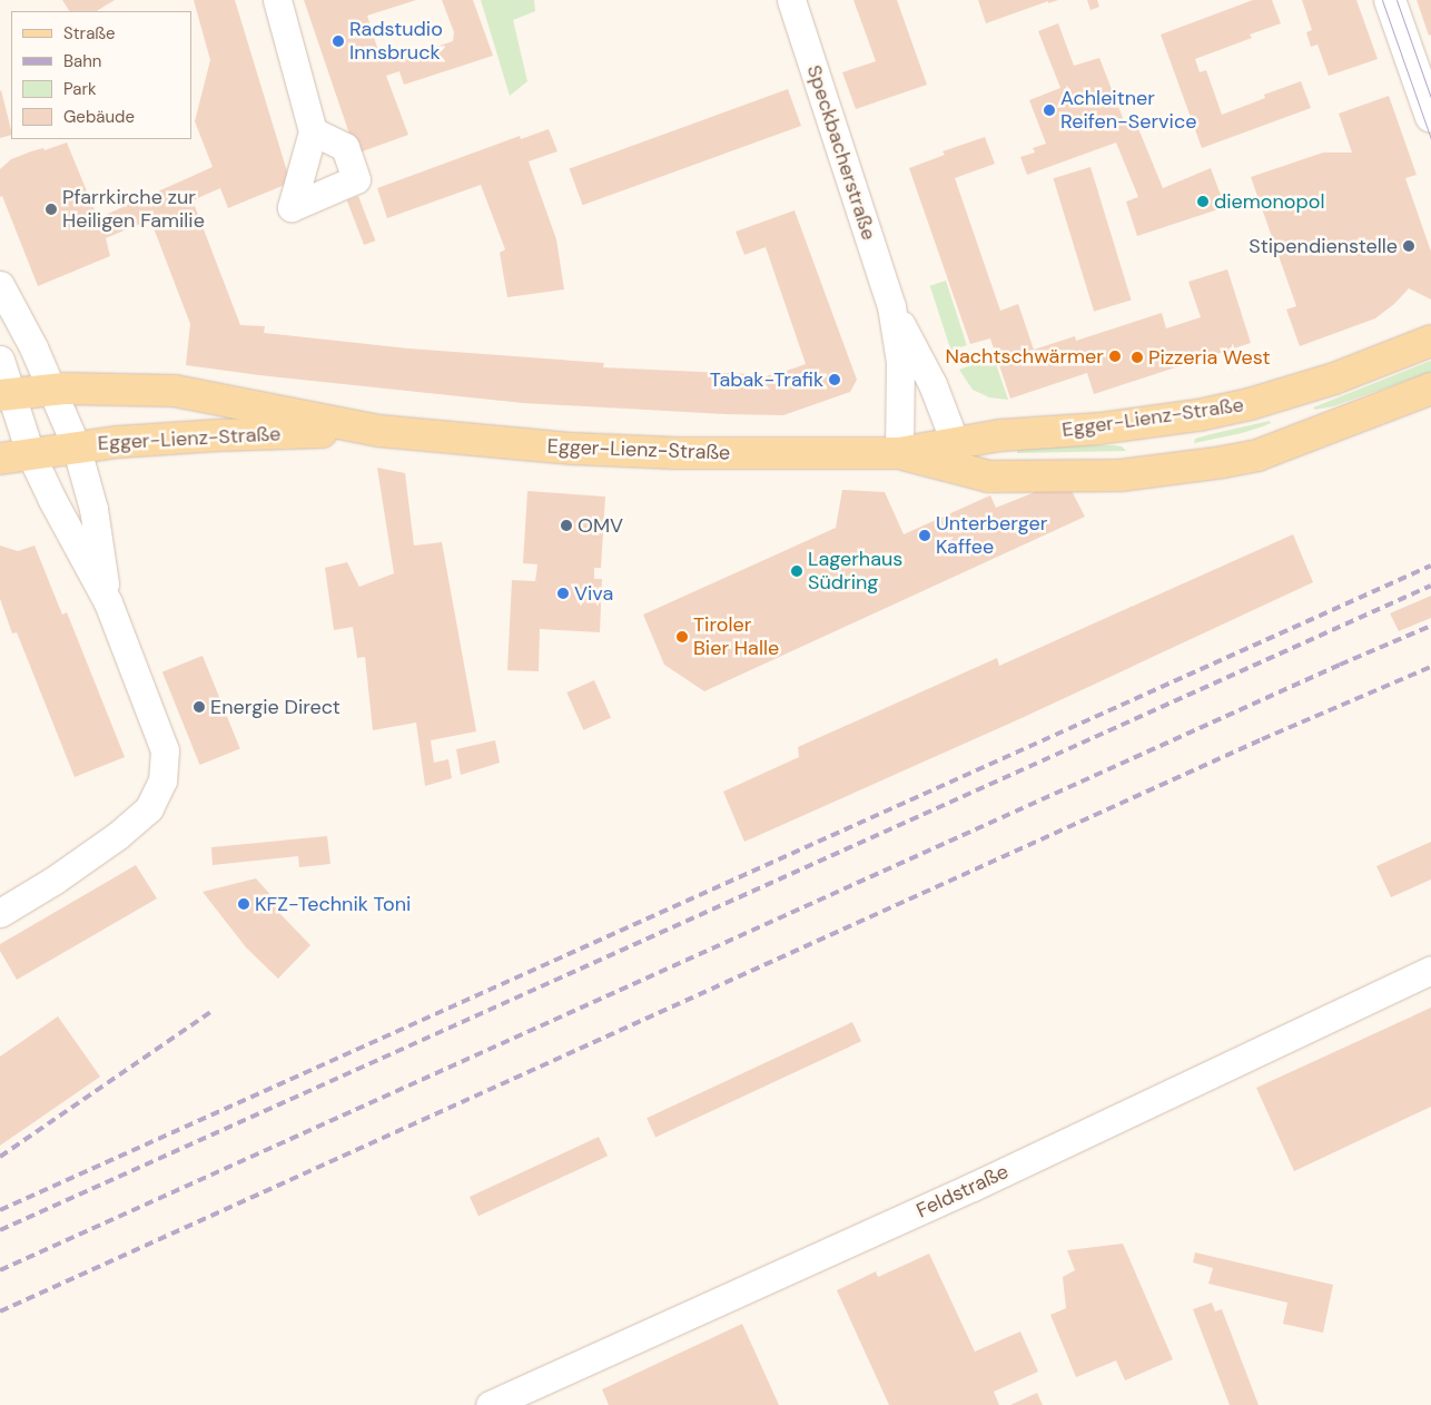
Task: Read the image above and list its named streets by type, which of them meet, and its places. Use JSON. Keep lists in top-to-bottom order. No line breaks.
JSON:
{"streets":{"main road":["Egger-Lienz-Straße"],"street":["Speckbacherstraße","Feldstraße"]},"crossings":[["Speckbacherstraße","Egger-Lienz-Straße"]],"places":["Radstudio Innsbruck","Achleitner Reifen-Service","diemonopol","Pfarrkirche zur Heiligen Familie","Stipendienstelle","Nachtschwärmer","Pizzeria West","Tabak-Trafik","OMV","Unterberger Kaffee","Lagerhaus Südring","Viva","Tiroler Bier Halle","Energie Direct","KFZ-Technik Toni"],"legend":["Straße","Bahn","Park","Gebäude"]}
